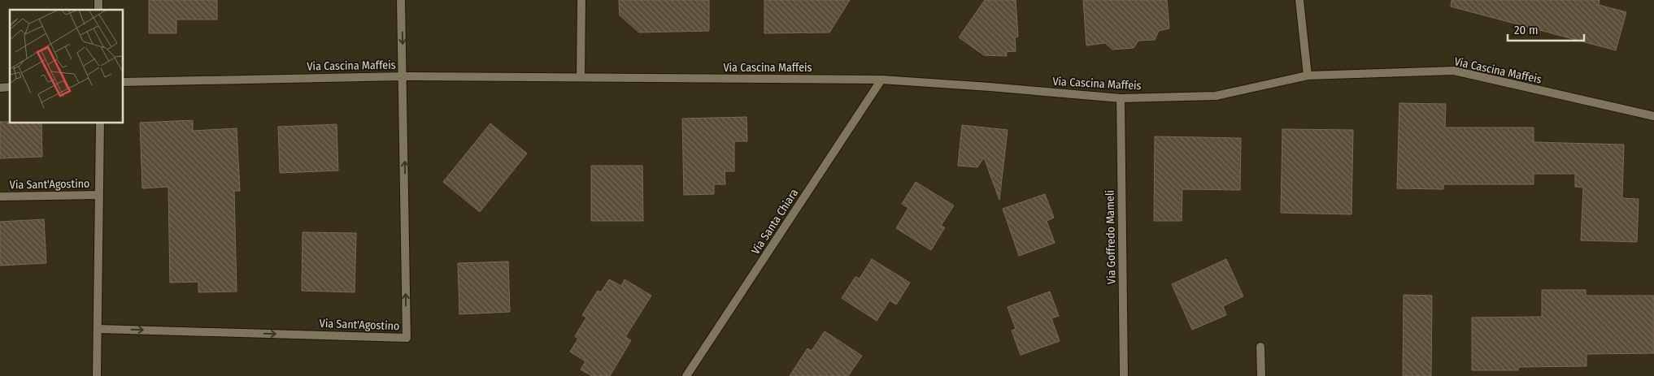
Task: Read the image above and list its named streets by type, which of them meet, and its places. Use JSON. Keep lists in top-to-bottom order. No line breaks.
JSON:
{"streets":{"street":["Via Cascina Maffeis","Via Sant'Agostino","Via Santa Chiara","Via Goffredo Mameli"]},"crossings":[["Via Cascina Maffeis","Via Sant'Agostino"],["Via Cascina Maffeis","Via Santa Chiara"],["Via Cascina Maffeis","Via Goffredo Mameli"]],"scale_bar":"20 m"}
